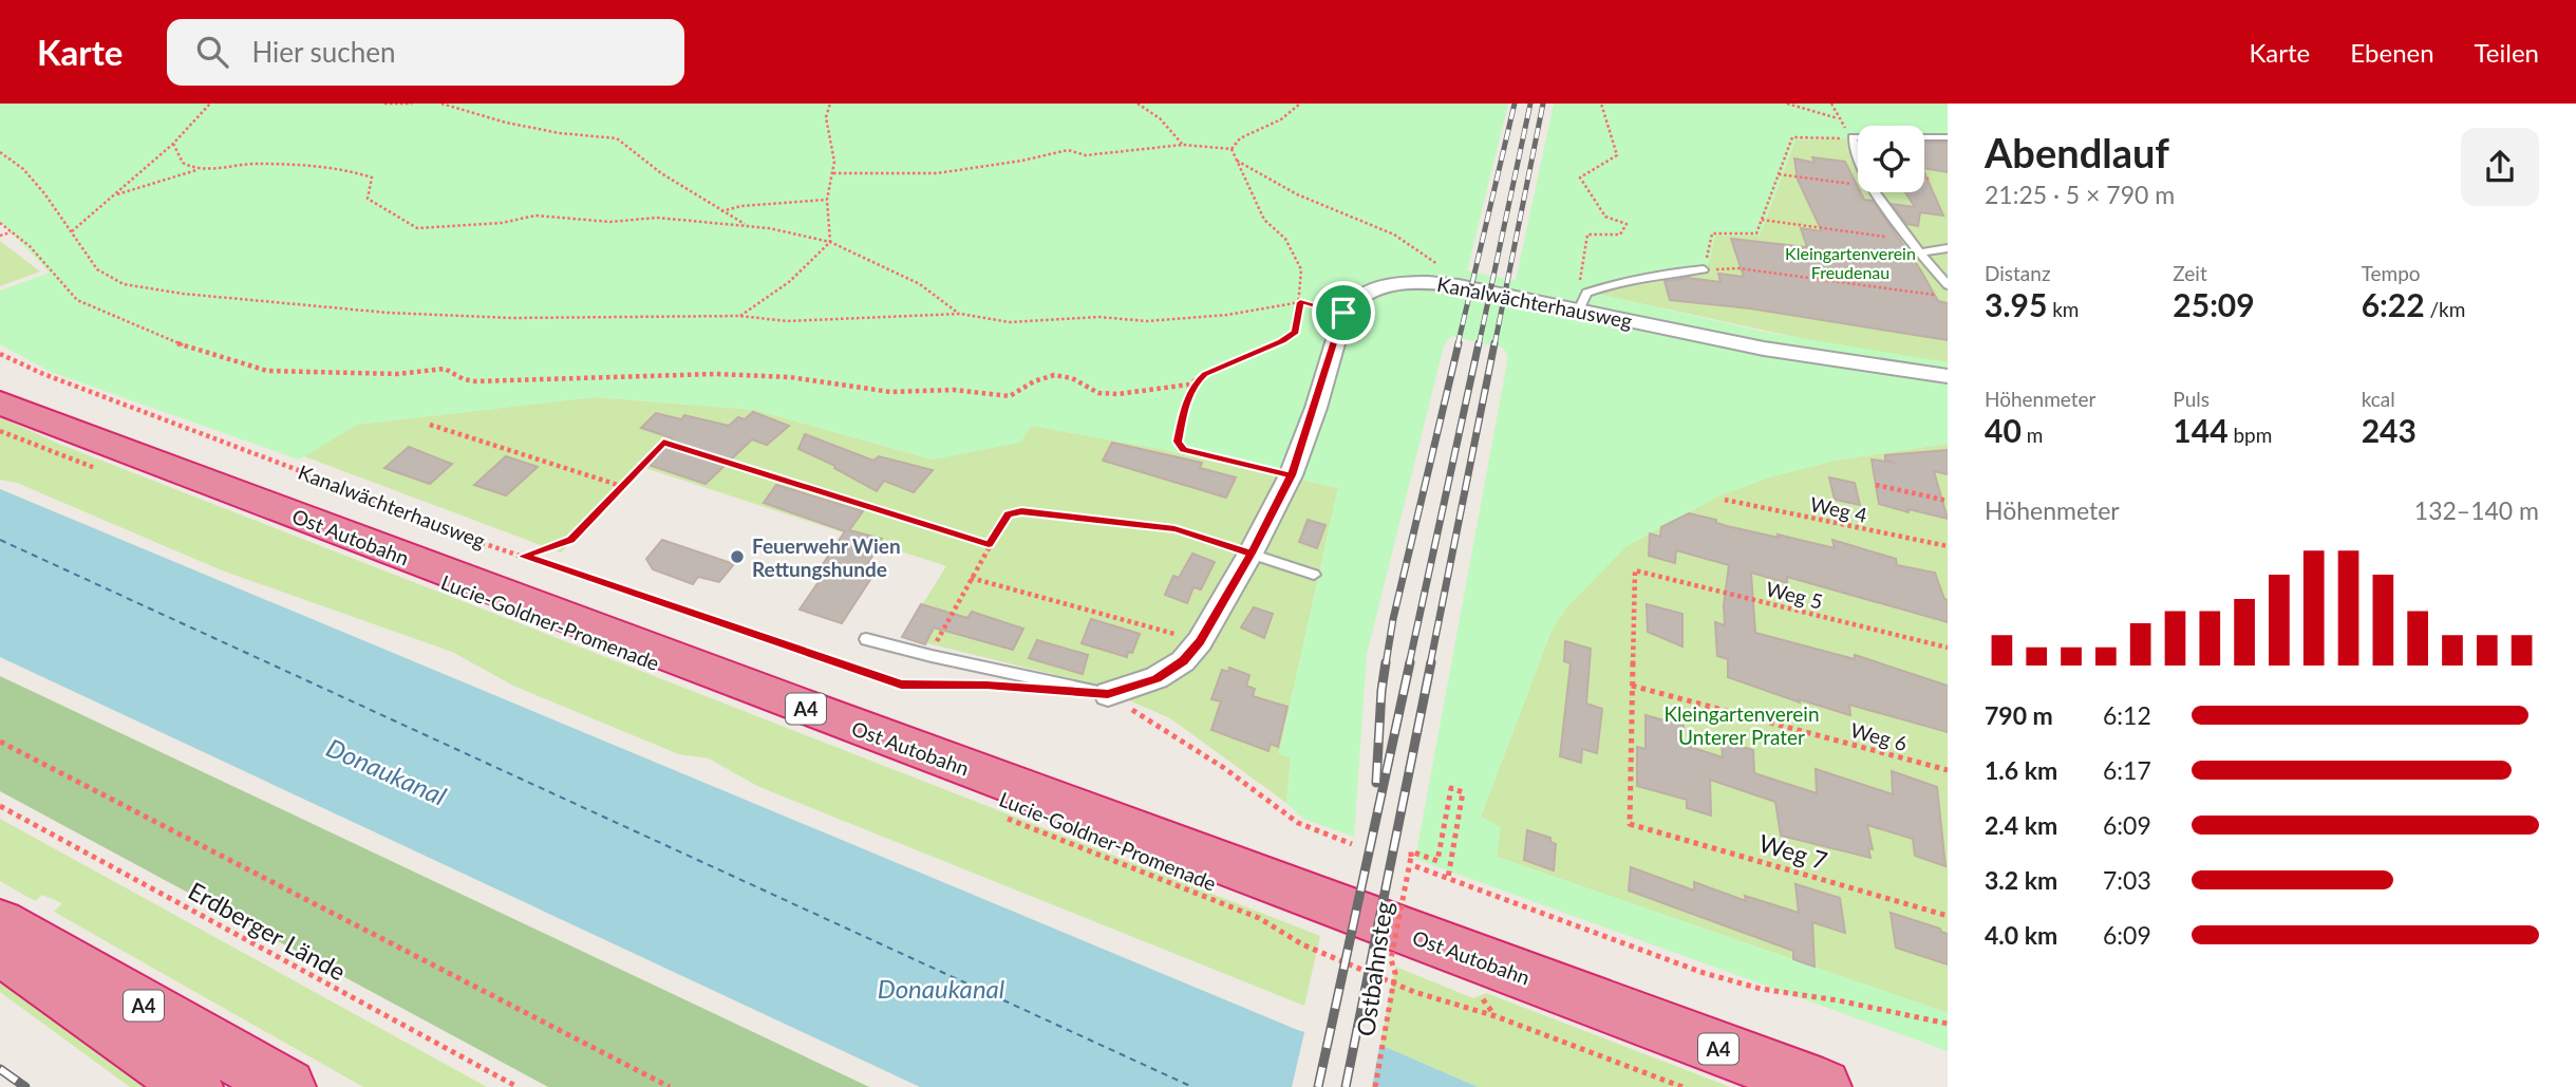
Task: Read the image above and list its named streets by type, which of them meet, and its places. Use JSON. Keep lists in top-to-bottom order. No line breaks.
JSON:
{"streets":{"highway":["Ost Autobahn","A4"],"street":["Kanalwächterhausweg"],"path":["Weg 4","Weg 5","Lucie-Goldner-Promenade","Weg 6","Weg 7","Erdberger Lände","Ostbahnsteg"]},"crossings":[["Weg 5","Weg 6"],["Weg 5","Weg 7"],["Weg 6","Weg 7"]],"water":["Donaukanal"],"parks":["Kleingartenverein Freudenau","Kleingartenverein Unterer Prater"],"places":["Feuerwehr Wien Rettungshunde"],"page":{"header":"Karte","search":"Hier suchen","nav":["Karte","Ebenen","Teilen"],"heading":["Abendlauf","21:25 · 5 × 790 m"],"stats":[["Distanz","3.95 km"],["Zeit","25:09"],["Tempo","6:22 /km"],["Höhenmeter","40 m"],["Puls","144 bpm"],["kcal","243"]],"chart":["Höhenmeter","132–140 m"],"list":[{"name":"790 m","note":"6:12"},{"name":"1.6 km","note":"6:17"},{"name":"2.4 km","note":"6:09"},{"name":"3.2 km","note":"7:03"},{"name":"4.0 km","note":"6:09"}]}}
